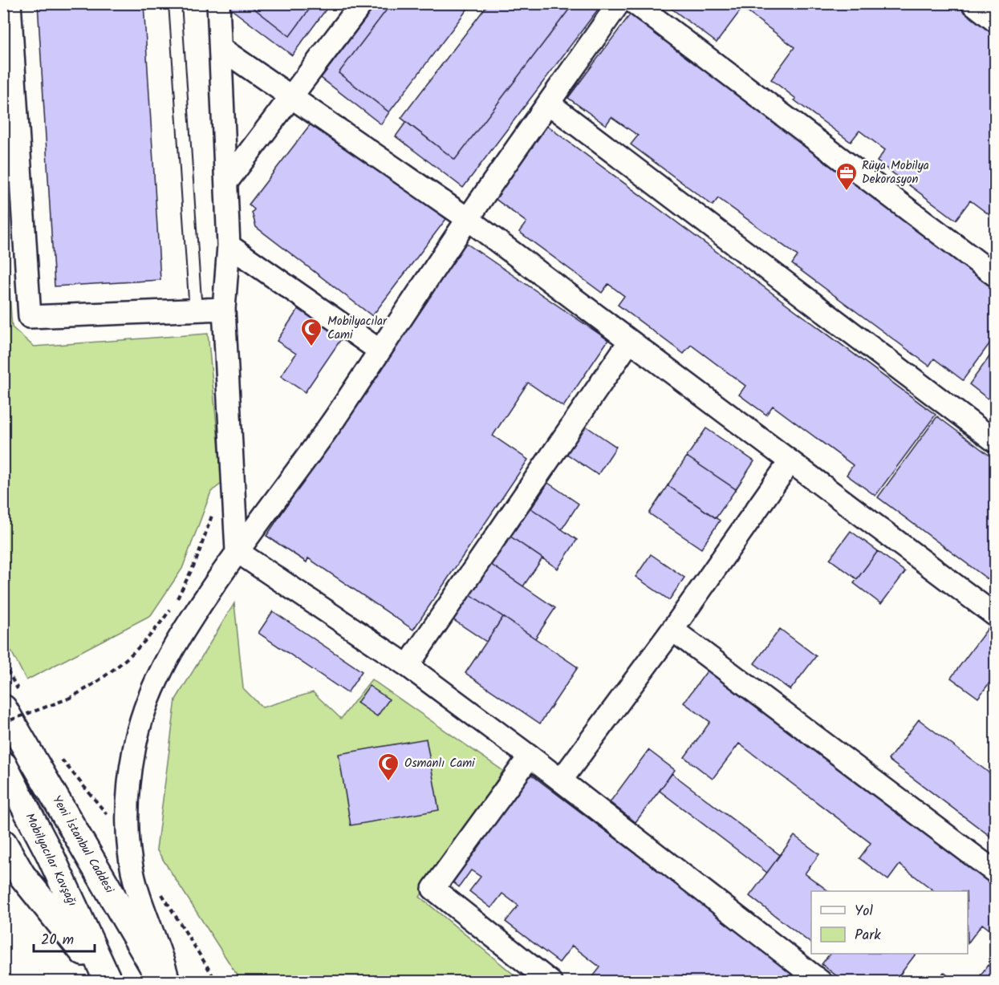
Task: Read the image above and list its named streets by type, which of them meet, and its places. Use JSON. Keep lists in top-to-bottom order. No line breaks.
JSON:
{"streets":{"highway":["Yeni İstanbul Caddesi","Mobilyacılar Kavşağı"]},"places":{"office":["Rüya Mobilya Dekorasyon"],"mosque":["Mobilyacılar Cami","Osmanlı Cami"]},"legend":["Yol","Park"],"scale_bar":"20 m"}
